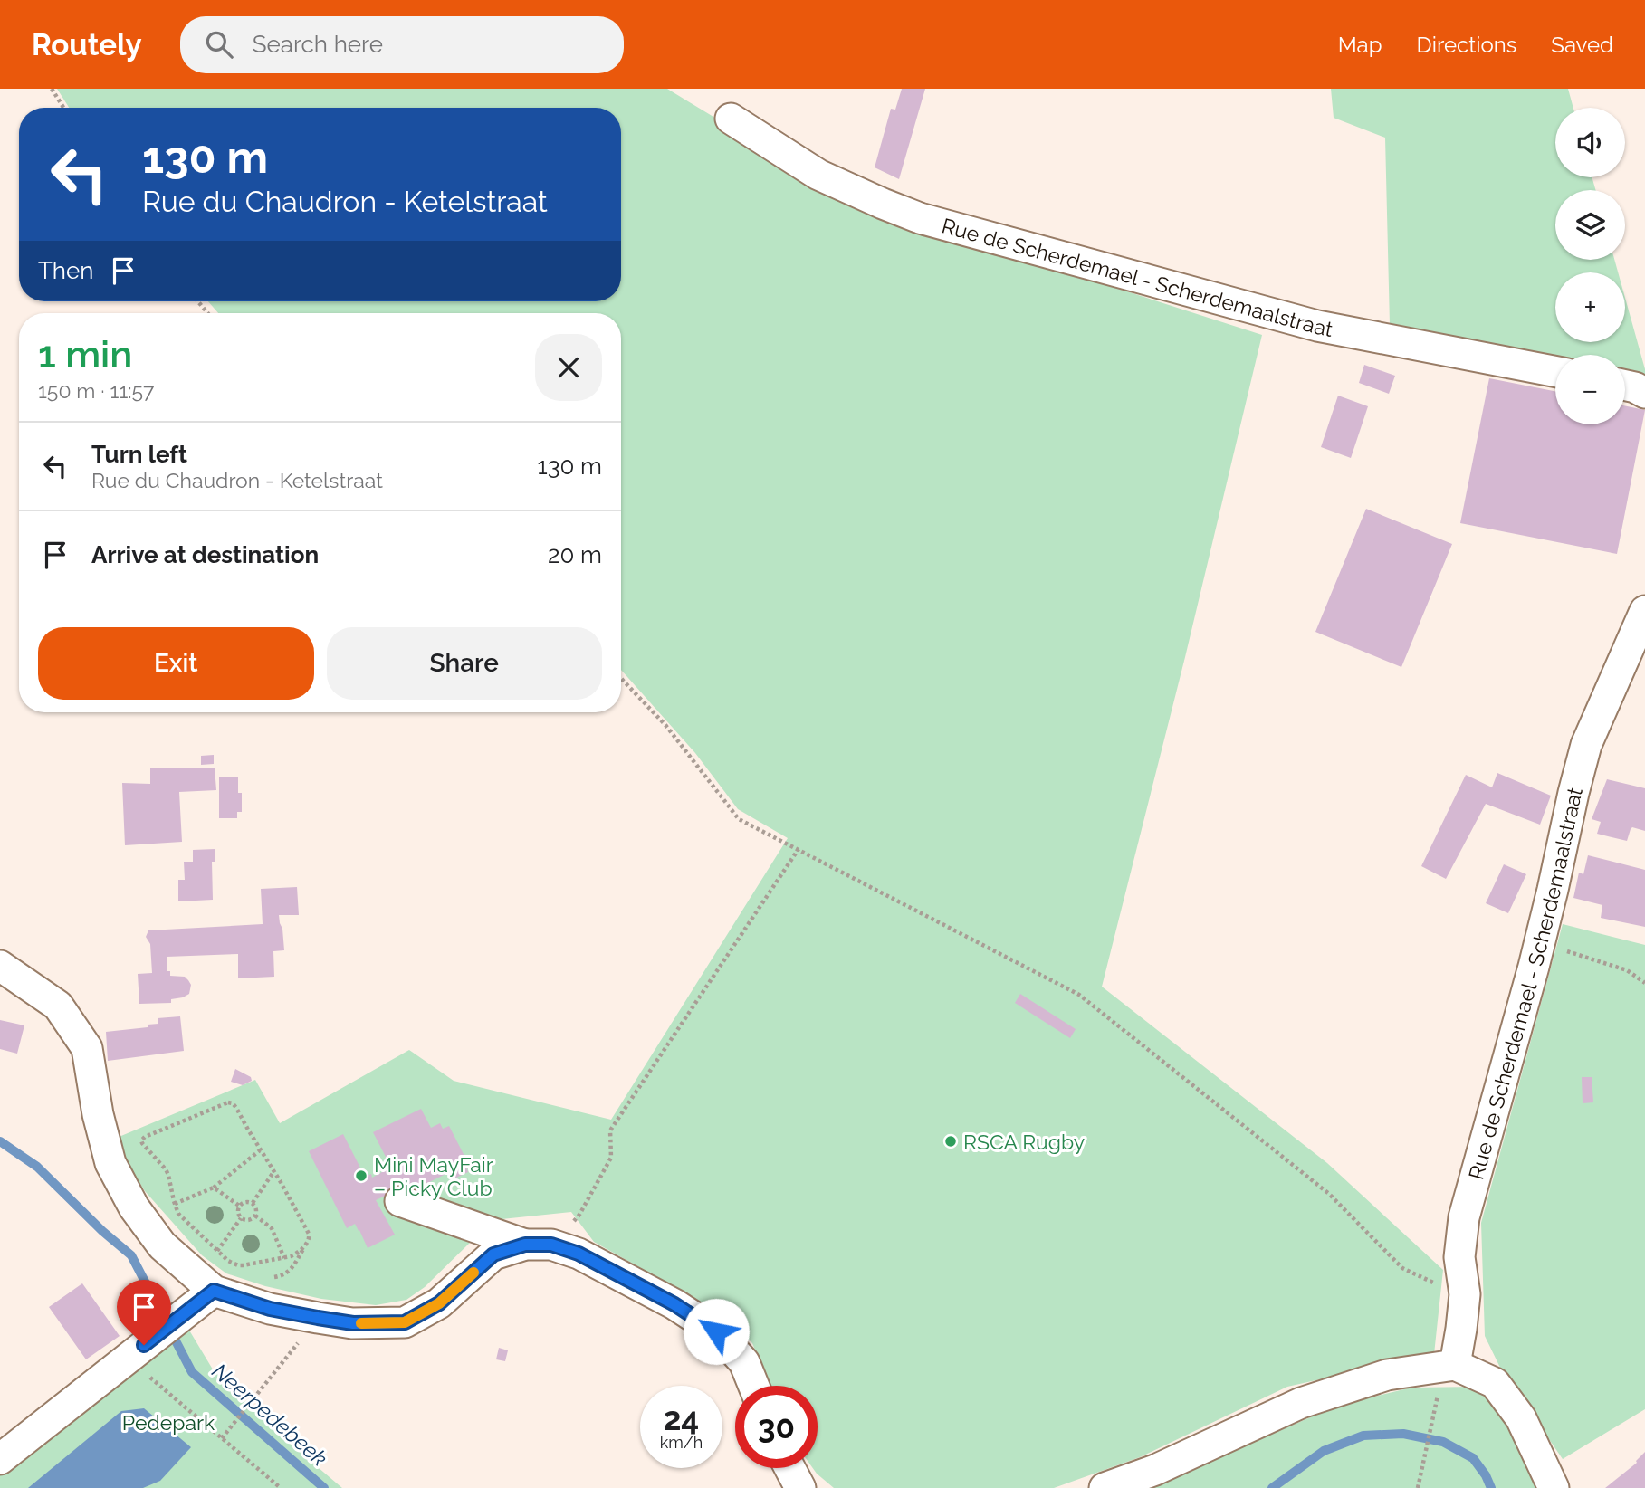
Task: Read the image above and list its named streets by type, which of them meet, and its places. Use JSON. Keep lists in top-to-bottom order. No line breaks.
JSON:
{"streets":{"street":["Rue de Scherdemael - Scherdemaalstraat"]},"water":["Neerpedebeek"],"parks":["Pedepark"],"places":["RSCA Rugby","Mini MayFair – Picky Club"],"page":{"header":"Routely","search":"Search here","nav":["Map","Directions","Saved"],"map_buttons":["+","−"],"turn":["130 m","Rue du Chaudron - Ketelstraat"],"then":"Then","heading":["1 min","150 m · 11:57"],"list":[{"name":"Turn left","note":"Rue du Chaudron - Ketelstraat","value":"130 m"},{"name":"Arrive at destination","value":"20 m"}],"buttons":["Exit","Share"],"speed":"24 km/h","limit":"30"}}
